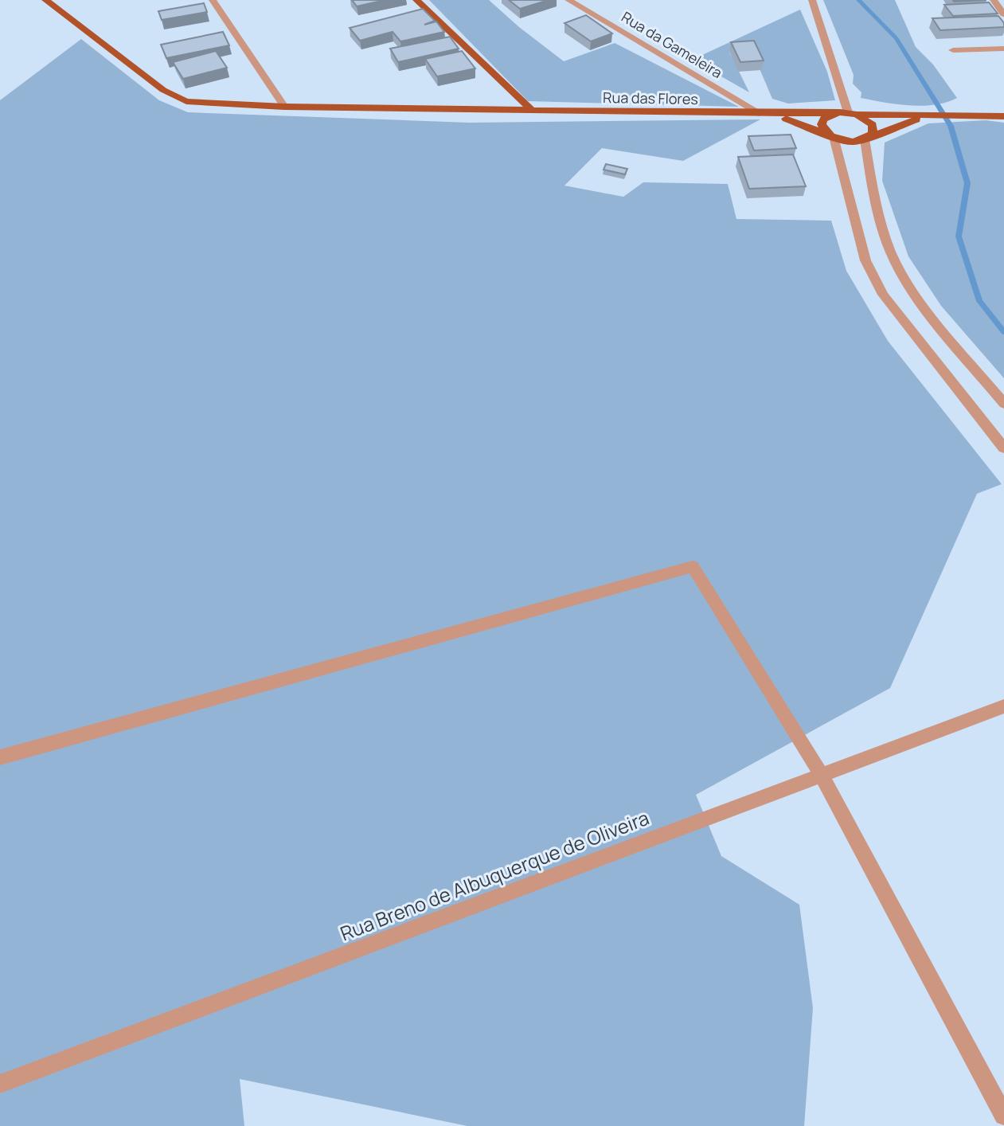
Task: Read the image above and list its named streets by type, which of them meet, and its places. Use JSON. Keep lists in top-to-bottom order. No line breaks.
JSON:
{"streets":{"main road":["Rua das Flores"],"street":["Rua da Gameleira","Rua Breno de Albuquerque de Oliveira"]},"crossings":[["Rua da Gameleira","Rua das Flores"]]}
